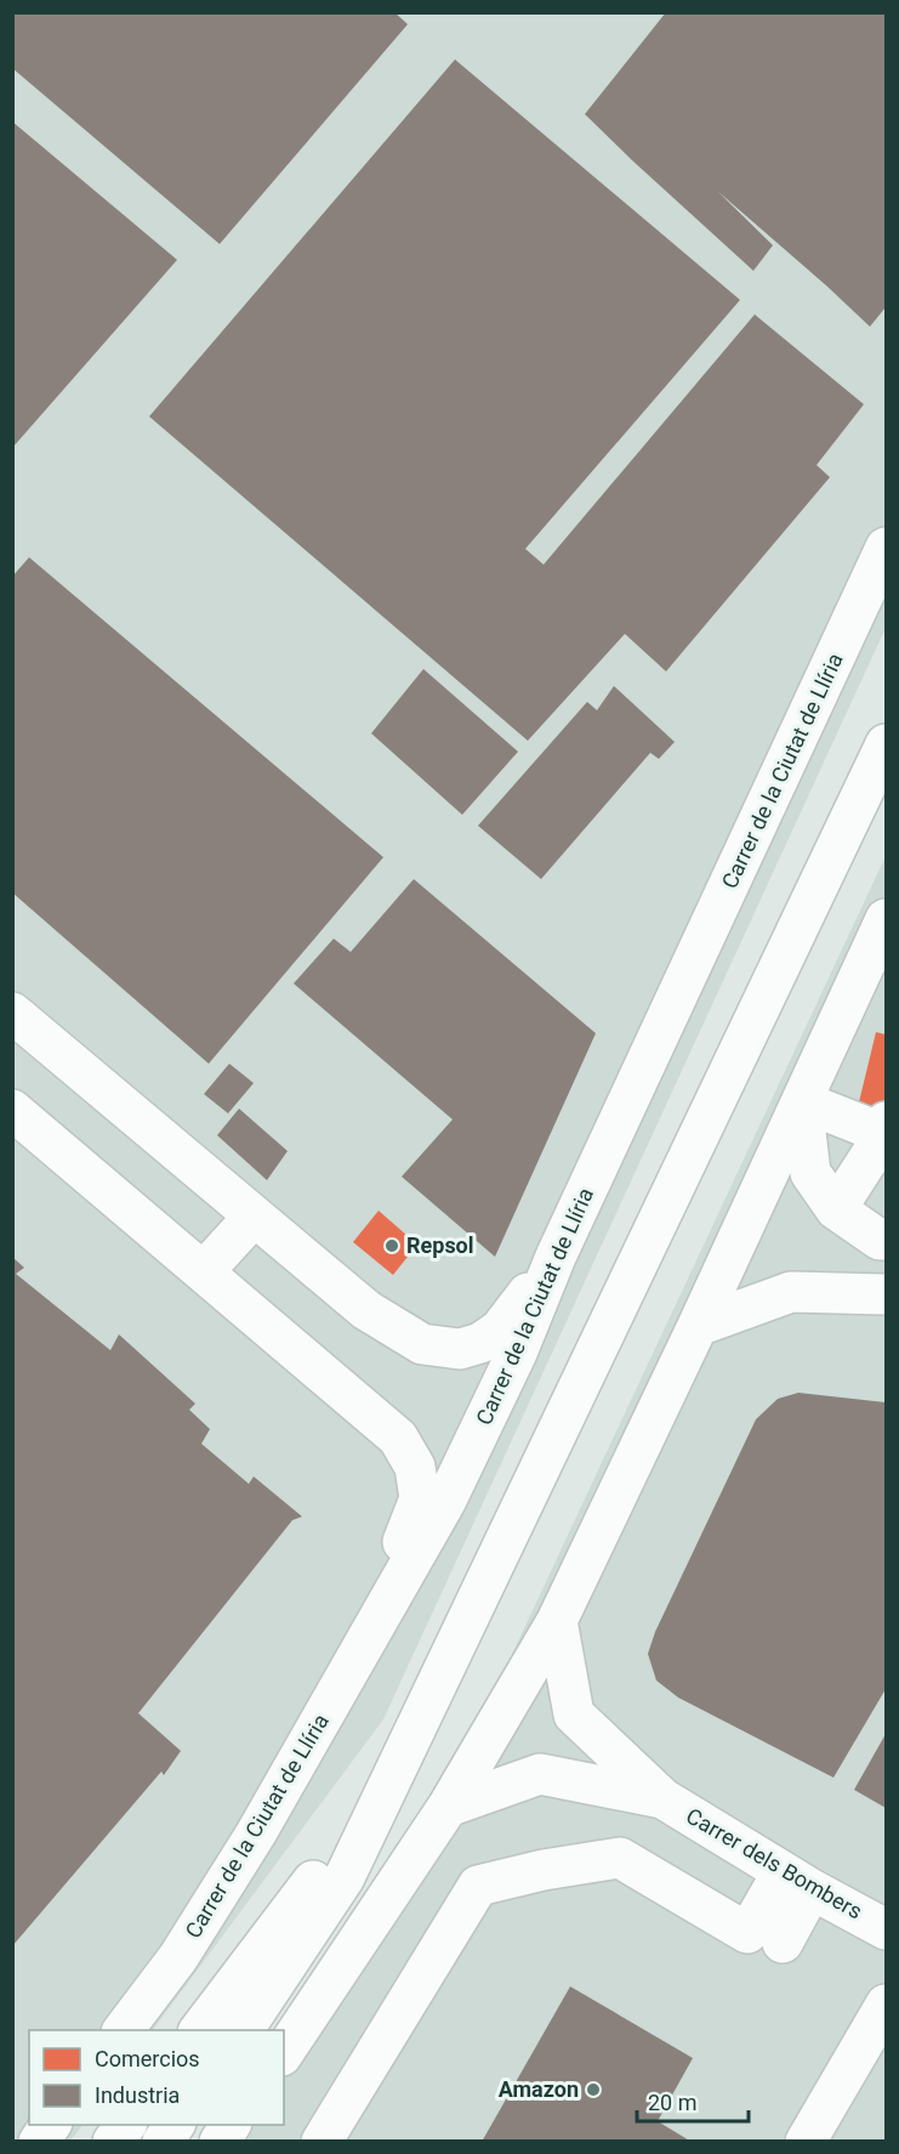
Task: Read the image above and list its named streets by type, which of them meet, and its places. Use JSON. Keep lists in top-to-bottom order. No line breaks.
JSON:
{"streets":{"street":["Carrer de la Ciutat de Llíria","Carrer dels Bombers"]},"places":["Repsol","Amazon"],"legend":["Comercios","Industria"],"scale_bar":"20 m"}
